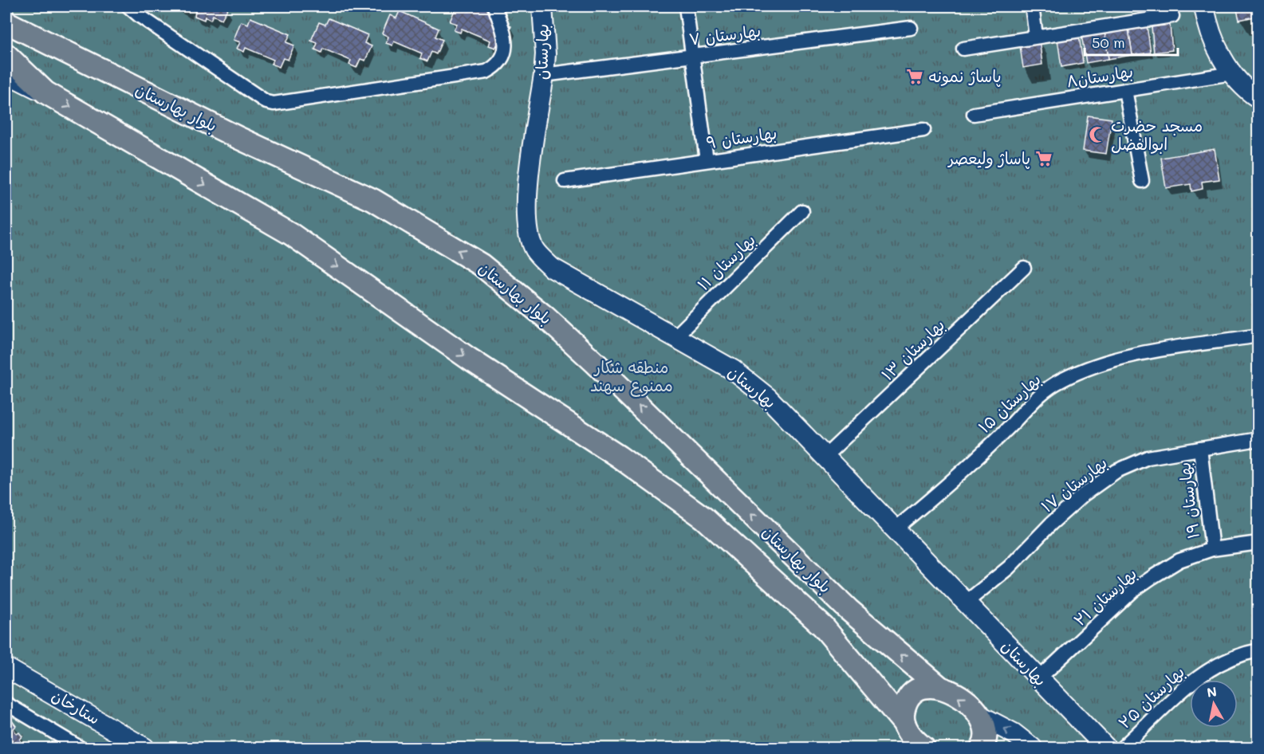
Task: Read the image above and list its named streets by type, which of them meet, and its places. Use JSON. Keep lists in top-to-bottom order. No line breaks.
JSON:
{"streets":{"main road":["بلوار بهارستان"],"street":["بهارستان ۷","بهارستان","بهارستان۸","بهارستان ۹","بهارستان ۱۱","بهارستان ۱۳","بهارستان ۱۵","بهارستان ۱۷","بهارستان ۱۹","بهارستان ۲۱","بهارستان ۲۵","ستارخان"]},"crossings":[["بهارستان ۷","بهارستان"],["بهارستان","بهارستان ۱۱"],["بهارستان","بهارستان ۱۳"],["بهارستان","بهارستان ۱۵"],["بهارستان","بهارستان ۱۷"],["بهارستان","بهارستان ۲۱"],["بهارستان ۱۷","بهارستان ۱۹"],["بهارستان ۱۹","بهارستان ۲۱"]],"parks":["منطقه شکار ممنوع سهند"],"places":{"supermarket":["پاساژ نمونه","پاساژ ولیعصر"],"mosque":["مسجد حضرت ابوالفضل"]},"scale_bar":"50 m","north":"top"}
